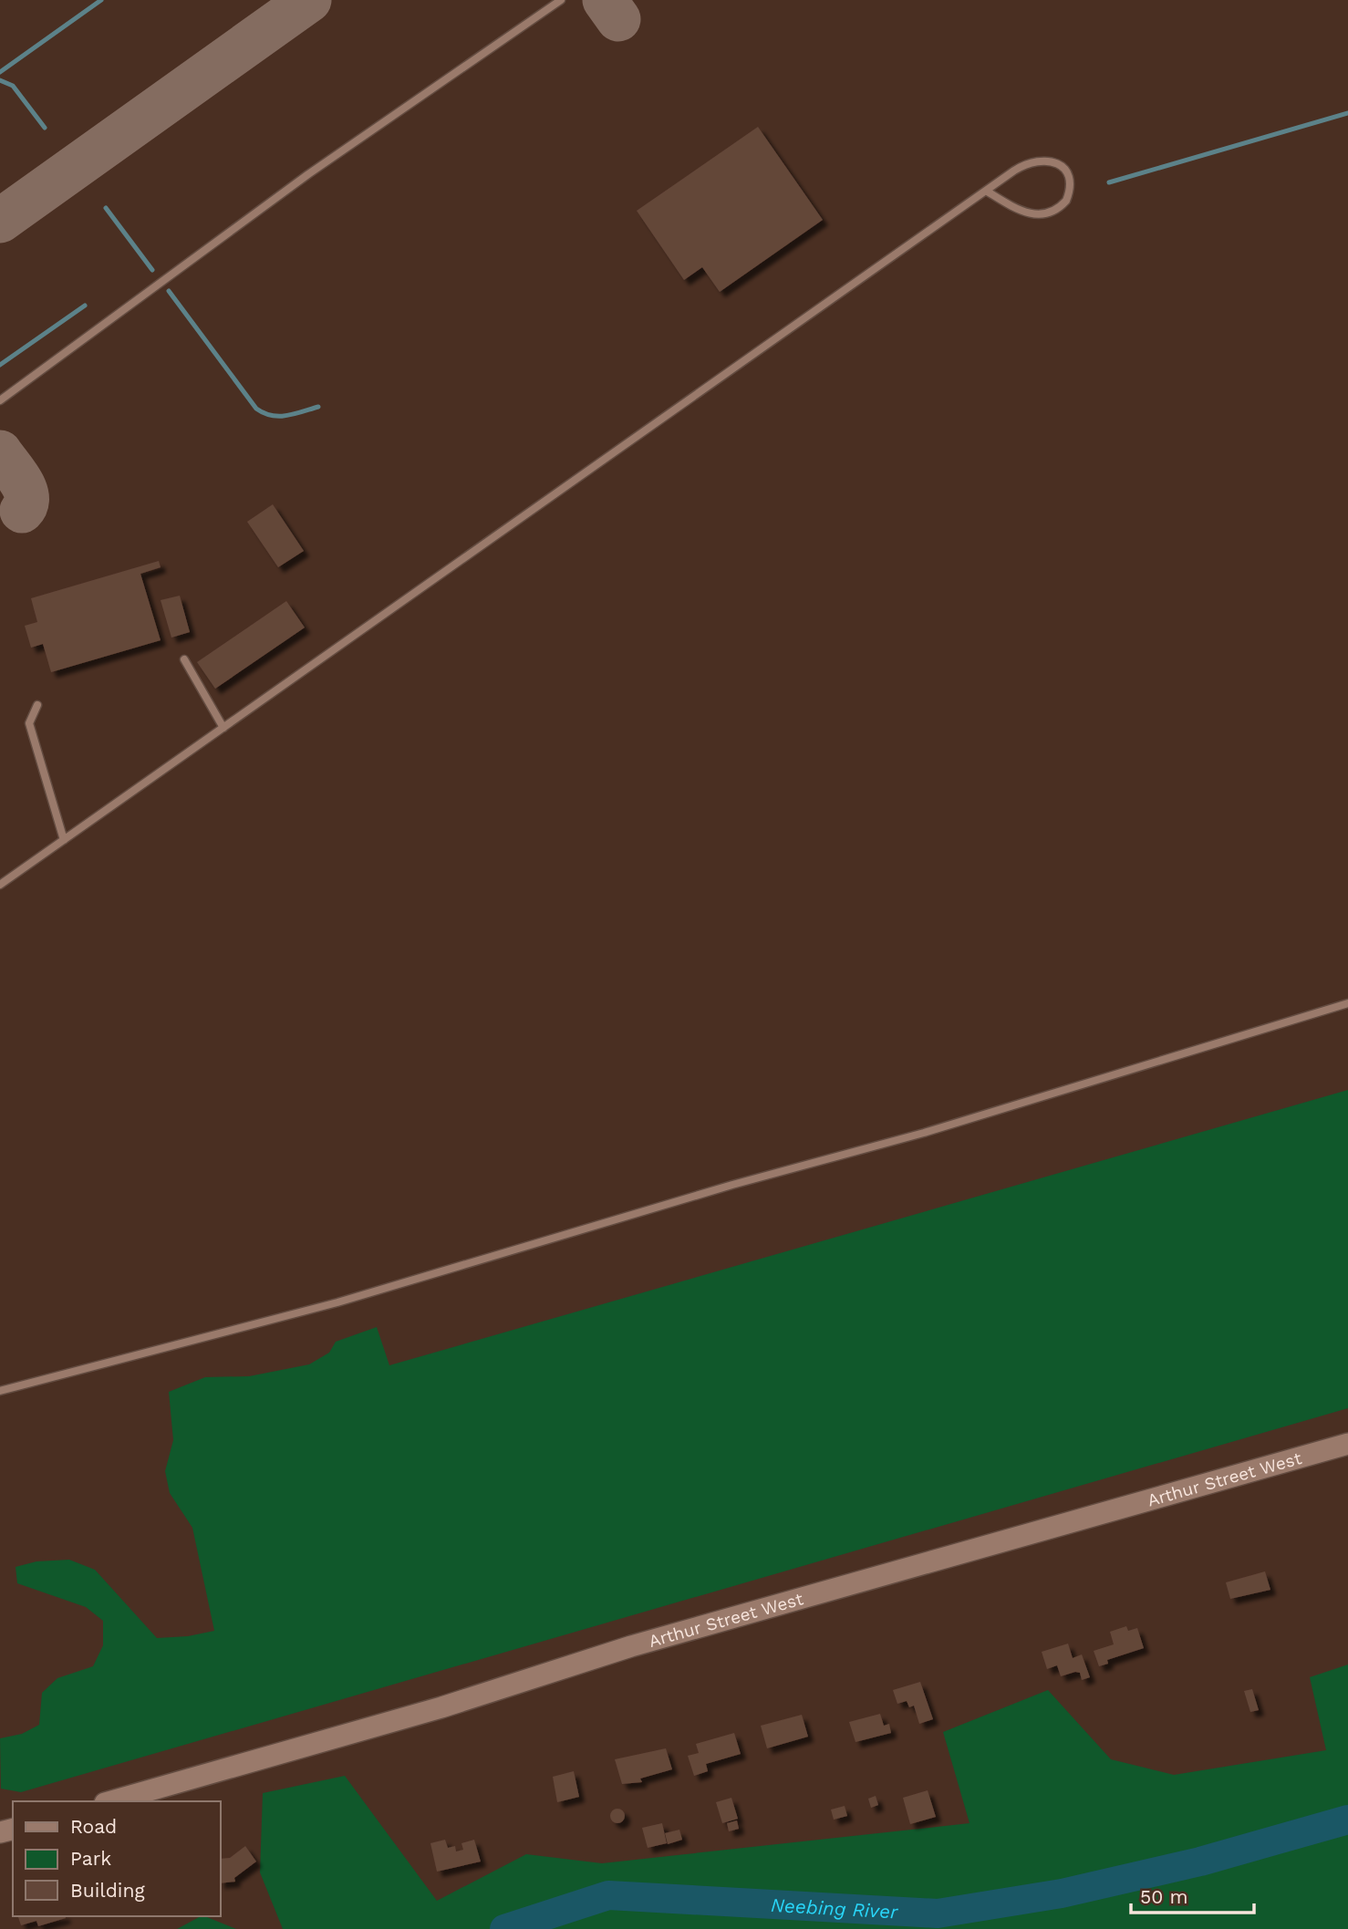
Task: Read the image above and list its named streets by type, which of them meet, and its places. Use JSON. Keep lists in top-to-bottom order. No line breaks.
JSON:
{"streets":{"main road":["Arthur Street West"]},"water":["Neebing River"],"legend":["Road","Park","Building"],"scale_bar":"50 m"}
